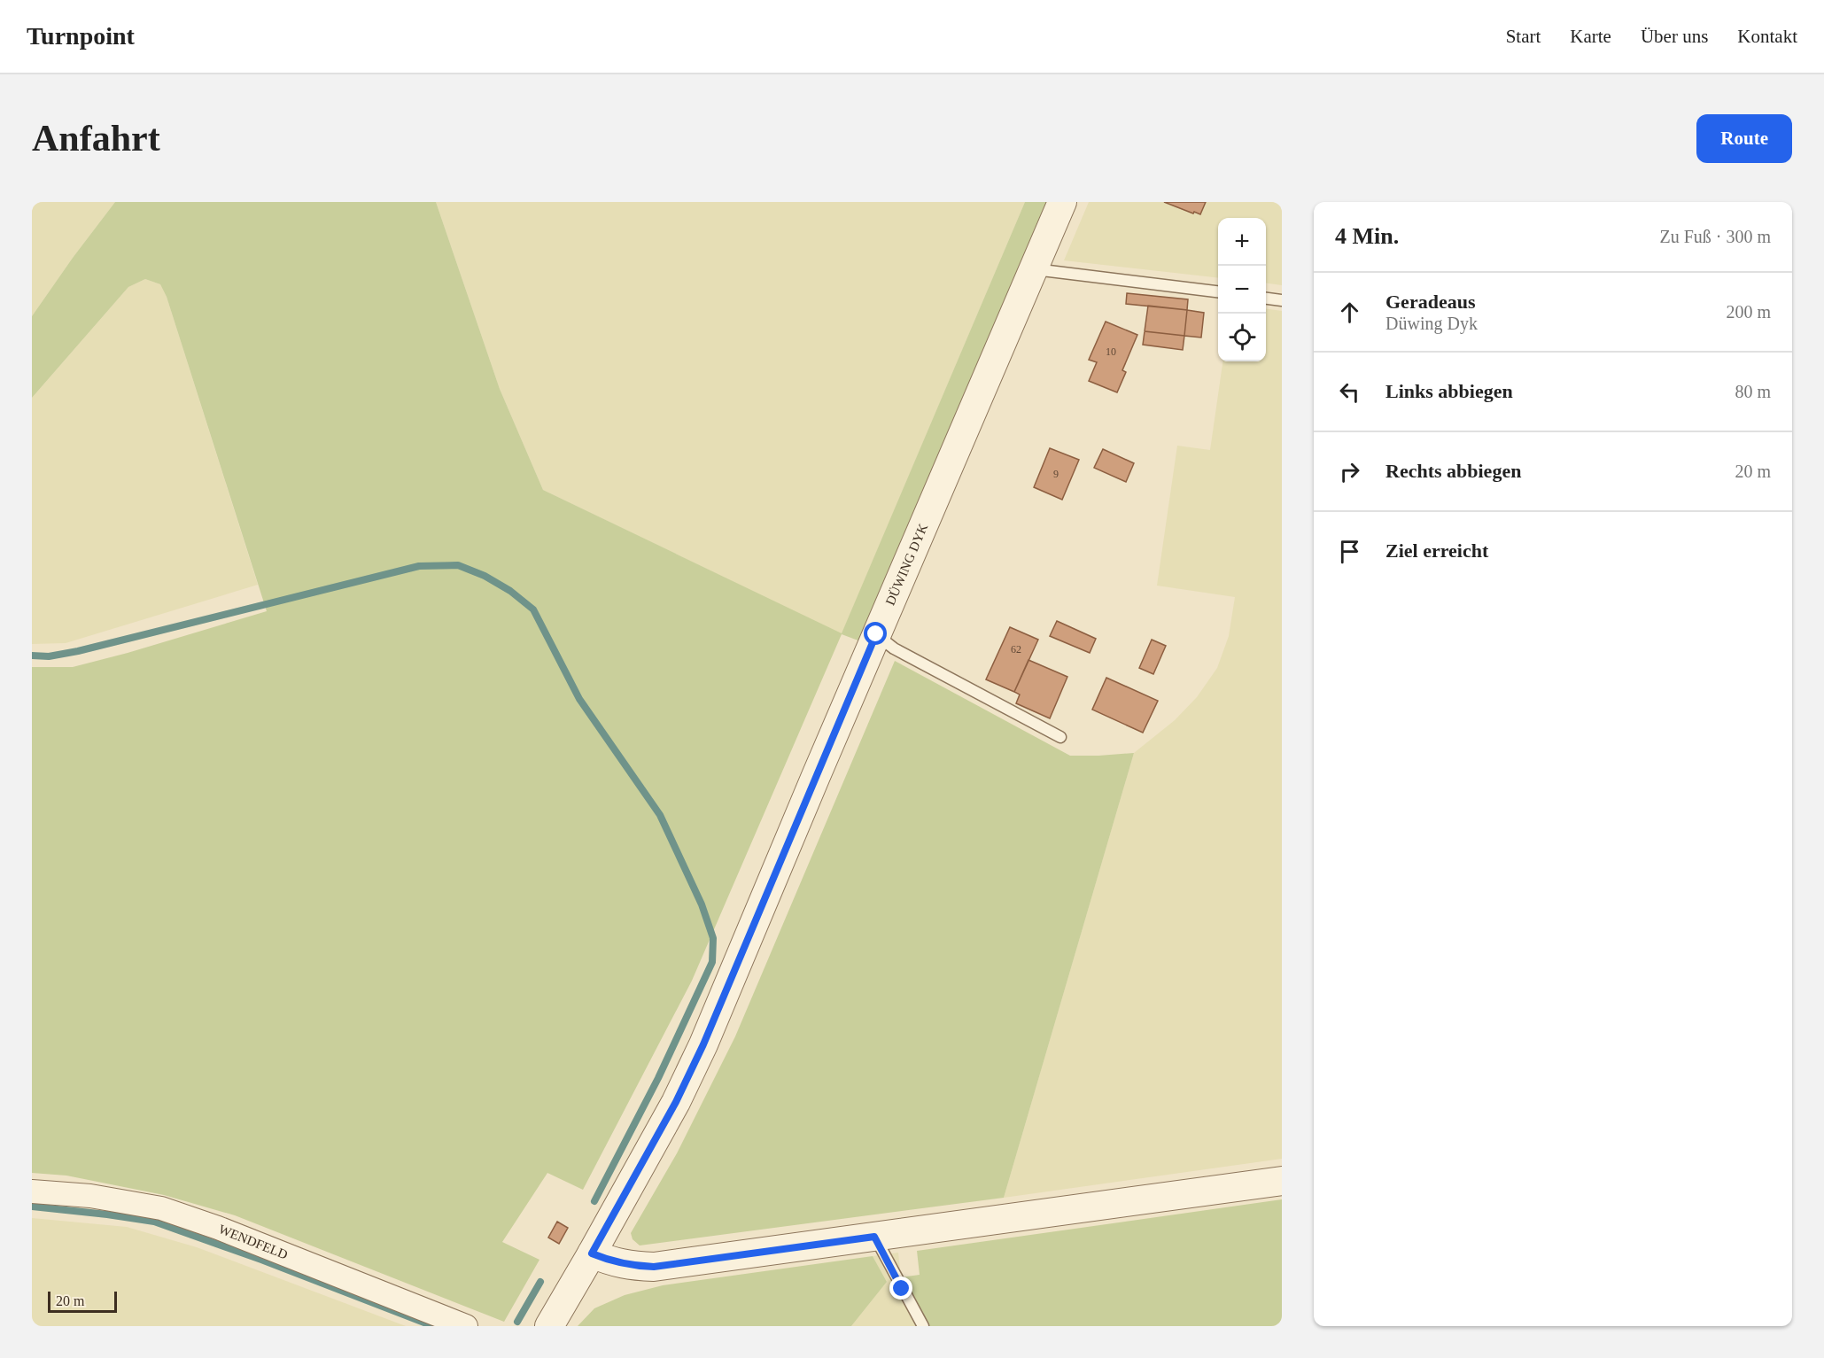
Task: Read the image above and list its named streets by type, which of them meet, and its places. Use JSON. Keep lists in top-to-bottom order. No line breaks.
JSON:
{"streets":{"street":["DÜWING DYK","WENDFELD"]},"house_numbers":["10","9","62"],"scale_bar":"20 m","page":{"header":"Turnpoint","nav":["Start","Karte","Über uns","Kontakt"],"buttons":"Route","title":"Anfahrt","heading":["4 Min.","Zu Fuß · 300 m"],"map_buttons":["+","−"],"list":[["Geradeaus","Düwing Dyk","200 m"],["Links abbiegen","80 m"],["Rechts abbiegen","20 m"],"Ziel erreicht"],"scale":"20 m"}}
